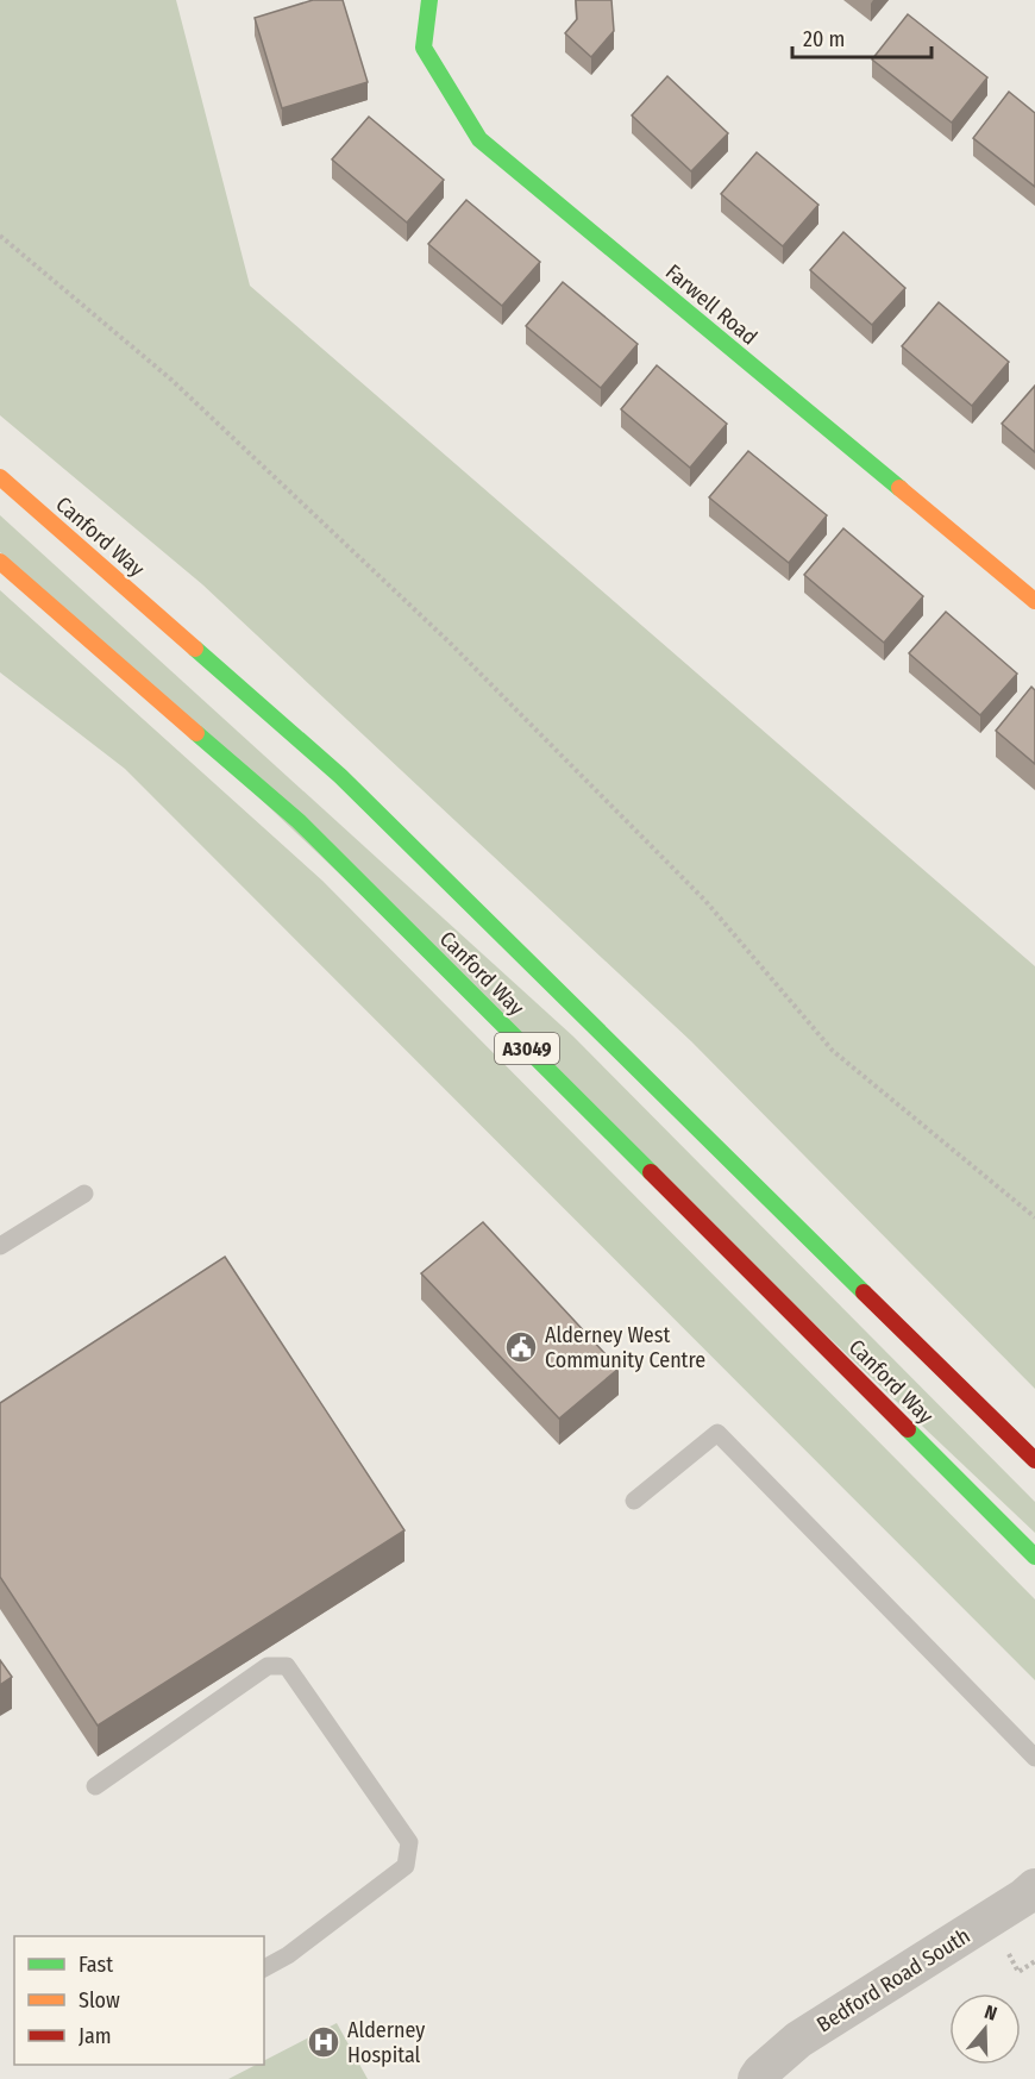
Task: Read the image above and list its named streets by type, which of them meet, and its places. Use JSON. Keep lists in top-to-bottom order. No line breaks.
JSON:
{"streets":{"main road":["Farwell Road","Canford Way","A3049"],"street":["Bedford Road South"]},"places":{"public building":["Alderney West Community Centre"],"hospital":["Alderney Hospital"]},"legend":["Fast","Slow","Jam"],"scale_bar":"20 m","north":"top"}
